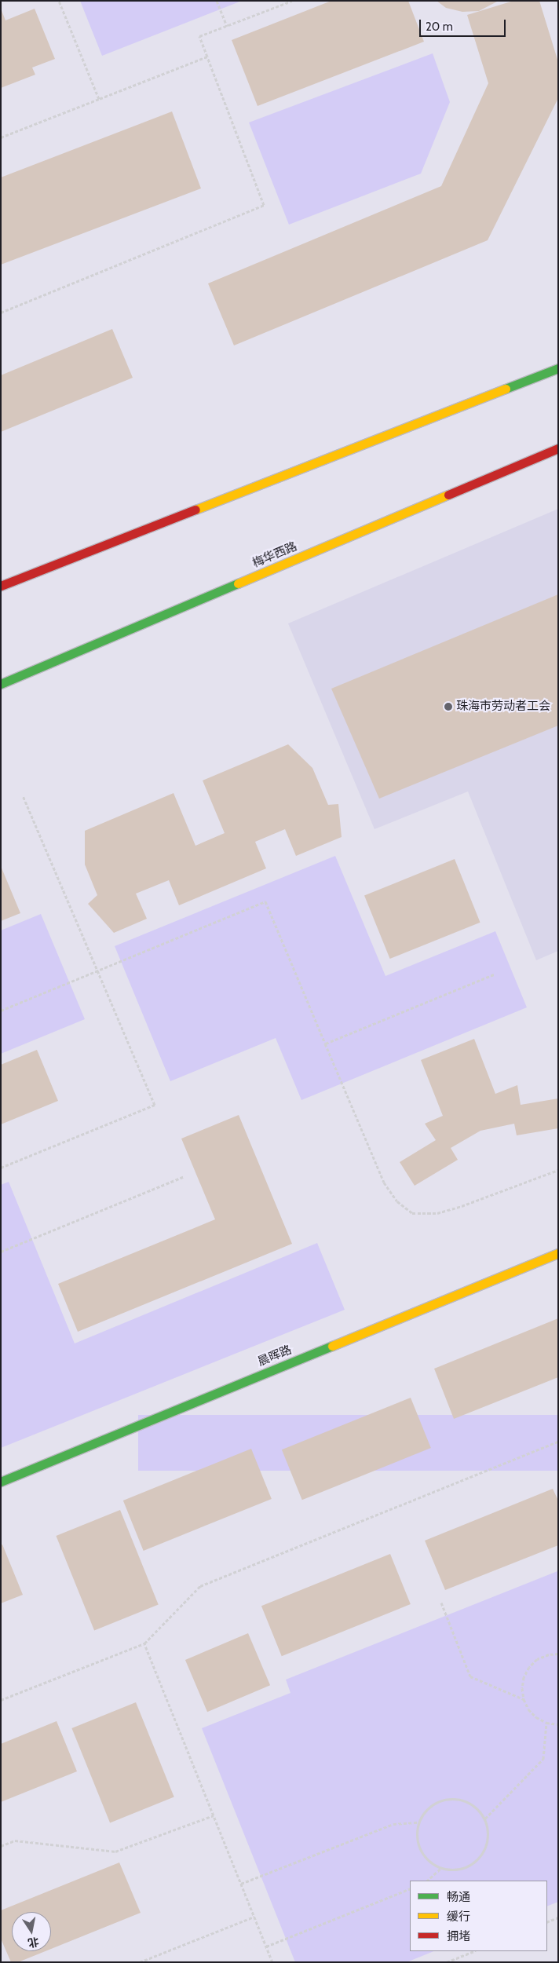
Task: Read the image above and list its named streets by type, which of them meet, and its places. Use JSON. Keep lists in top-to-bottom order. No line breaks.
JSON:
{"streets":{"main road":["梅华西路","晨晖路"]},"places":["珠海市劳动者工会"],"legend":["畅通","缓行","拥堵"],"scale_bar":"20 m","north":"bottom"}
